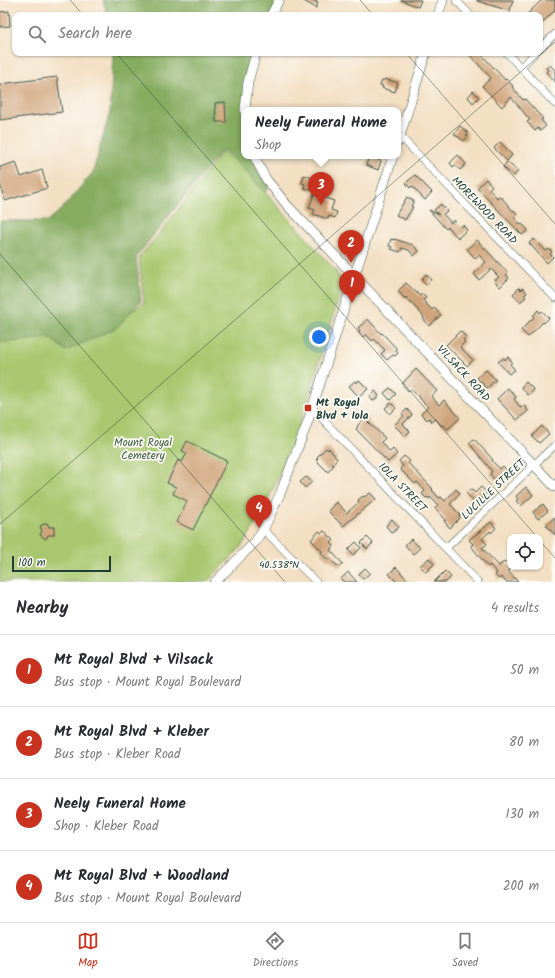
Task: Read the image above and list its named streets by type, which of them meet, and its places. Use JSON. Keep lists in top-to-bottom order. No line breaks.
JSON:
{"streets":{"main road":["VILSACK ROAD"],"street":["MOREWOOD ROAD","IOLA STREET","LUCILLE STREET"]},"crossings":[["VILSACK ROAD","LUCILLE STREET"],["IOLA STREET","LUCILLE STREET"]],"parks":["Mount Royal Cemetery"],"places":{"transit":["Mt Royal Blvd + Iola"]},"scale_bar":"100 m","page":{"search":"Search here","popup":["Neely Funeral Home","Shop"],"pins":["3","2","1","4"],"scale":"100 m","heading":["Nearby","4 results"],"list":[{"mark":"1","name":"Mt Royal Blvd + Vilsack","note":"Bus stop · Mount Royal Boulevard","value":"50 m"},{"mark":"2","name":"Mt Royal Blvd + Kleber","note":"Bus stop · Kleber Road","value":"80 m"},{"mark":"3","name":"Neely Funeral Home","note":"Shop · Kleber Road","value":"130 m"},{"mark":"4","name":"Mt Royal Blvd + Woodland","note":"Bus stop · Mount Royal Boulevard","value":"200 m"}],"nav":["Map","Directions","Saved"]},"coordinates":["40.538°N"]}
